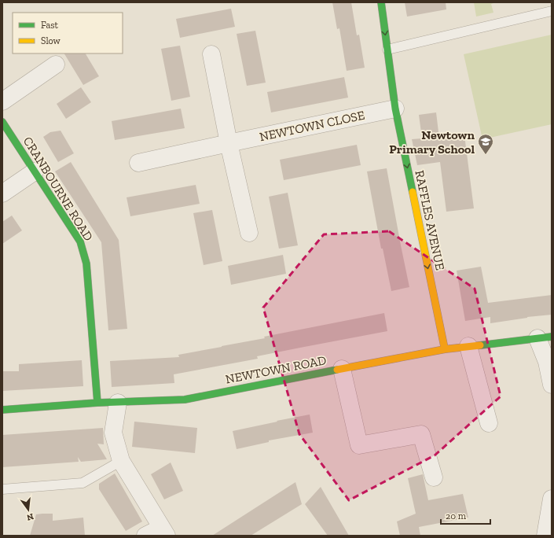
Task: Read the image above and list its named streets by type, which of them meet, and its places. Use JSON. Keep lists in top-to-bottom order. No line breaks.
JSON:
{"streets":{"street":["NEWTOWN CLOSE","CRANBOURNE ROAD","RAFFLES AVENUE","NEWTOWN ROAD"]},"crossings":[["NEWTOWN CLOSE","RAFFLES AVENUE"],["CRANBOURNE ROAD","NEWTOWN ROAD"],["RAFFLES AVENUE","NEWTOWN ROAD"]],"one_way":["RAFFLES AVENUE"],"places":{"school or university":["Newtown Primary School"]},"legend":["Fast","Slow"],"scale_bar":"20 m","north":"bottom"}
